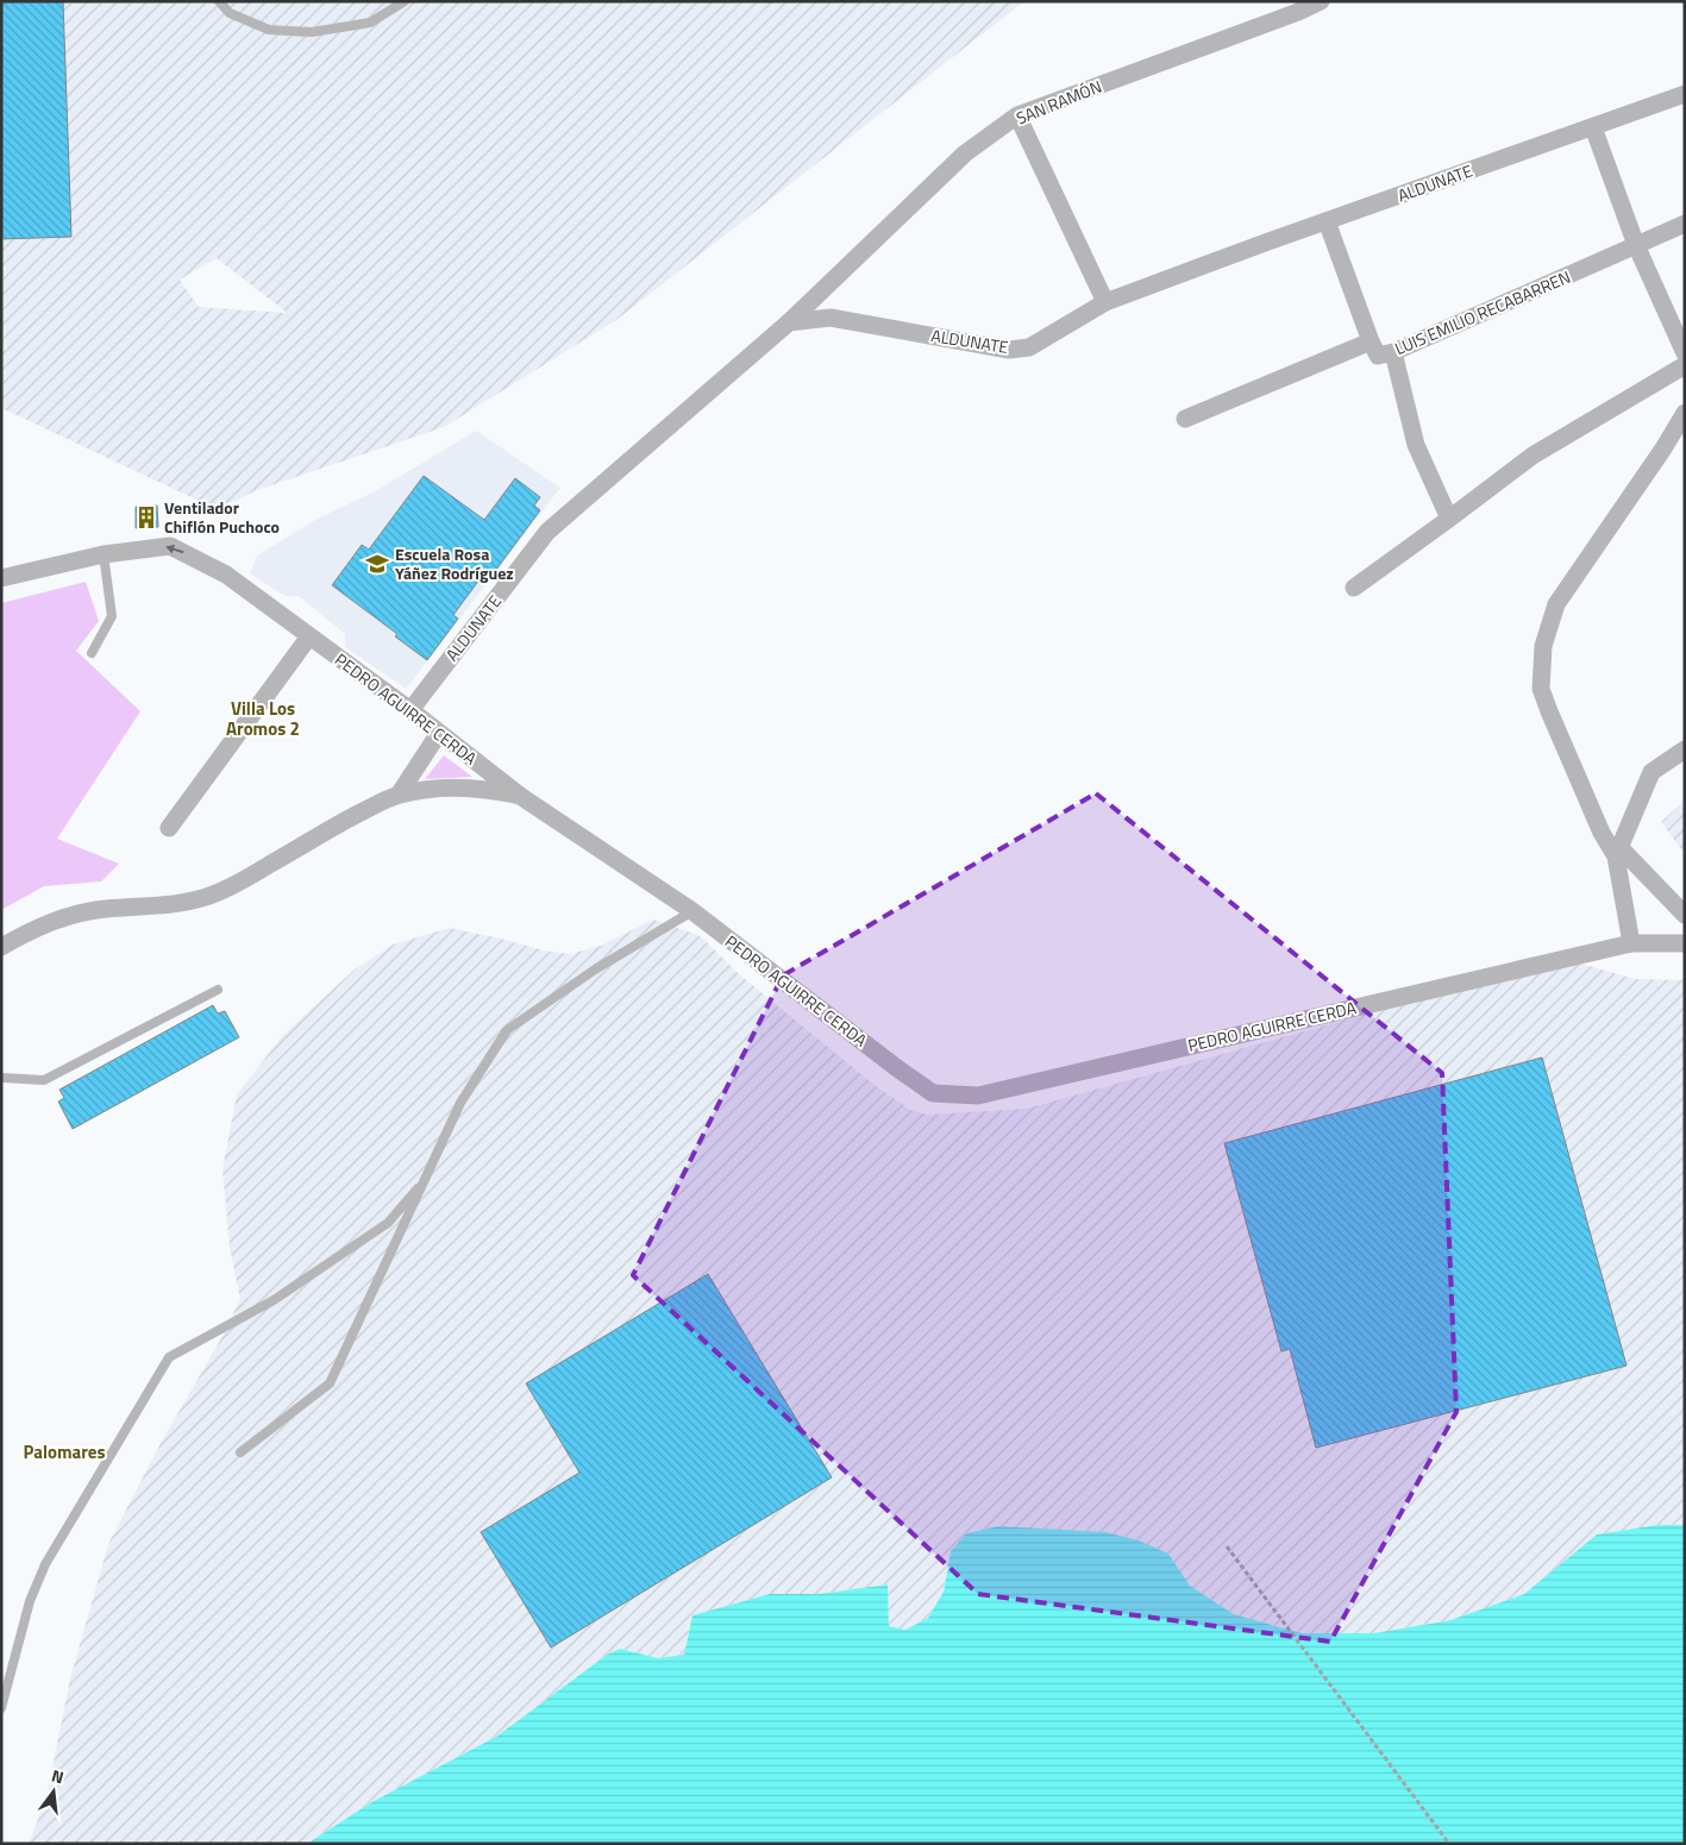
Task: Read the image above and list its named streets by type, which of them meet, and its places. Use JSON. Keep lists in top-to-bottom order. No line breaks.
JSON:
{"streets":{"street":["SAN RAMÓN","ALDUNATE","LUIS EMILIO RECABARREN","PEDRO AGUIRRE CERDA"]},"crossings":[["SAN RAMÓN","ALDUNATE"],["ALDUNATE","LUIS EMILIO RECABARREN"],["ALDUNATE","PEDRO AGUIRRE CERDA"]],"districts":["Villa Los Aromos 2","Palomares"],"places":{"building":["Ventilador Chiflón Puchoco"],"school or university":["Escuela Rosa Yáñez Rodríguez"]},"north":"top"}
